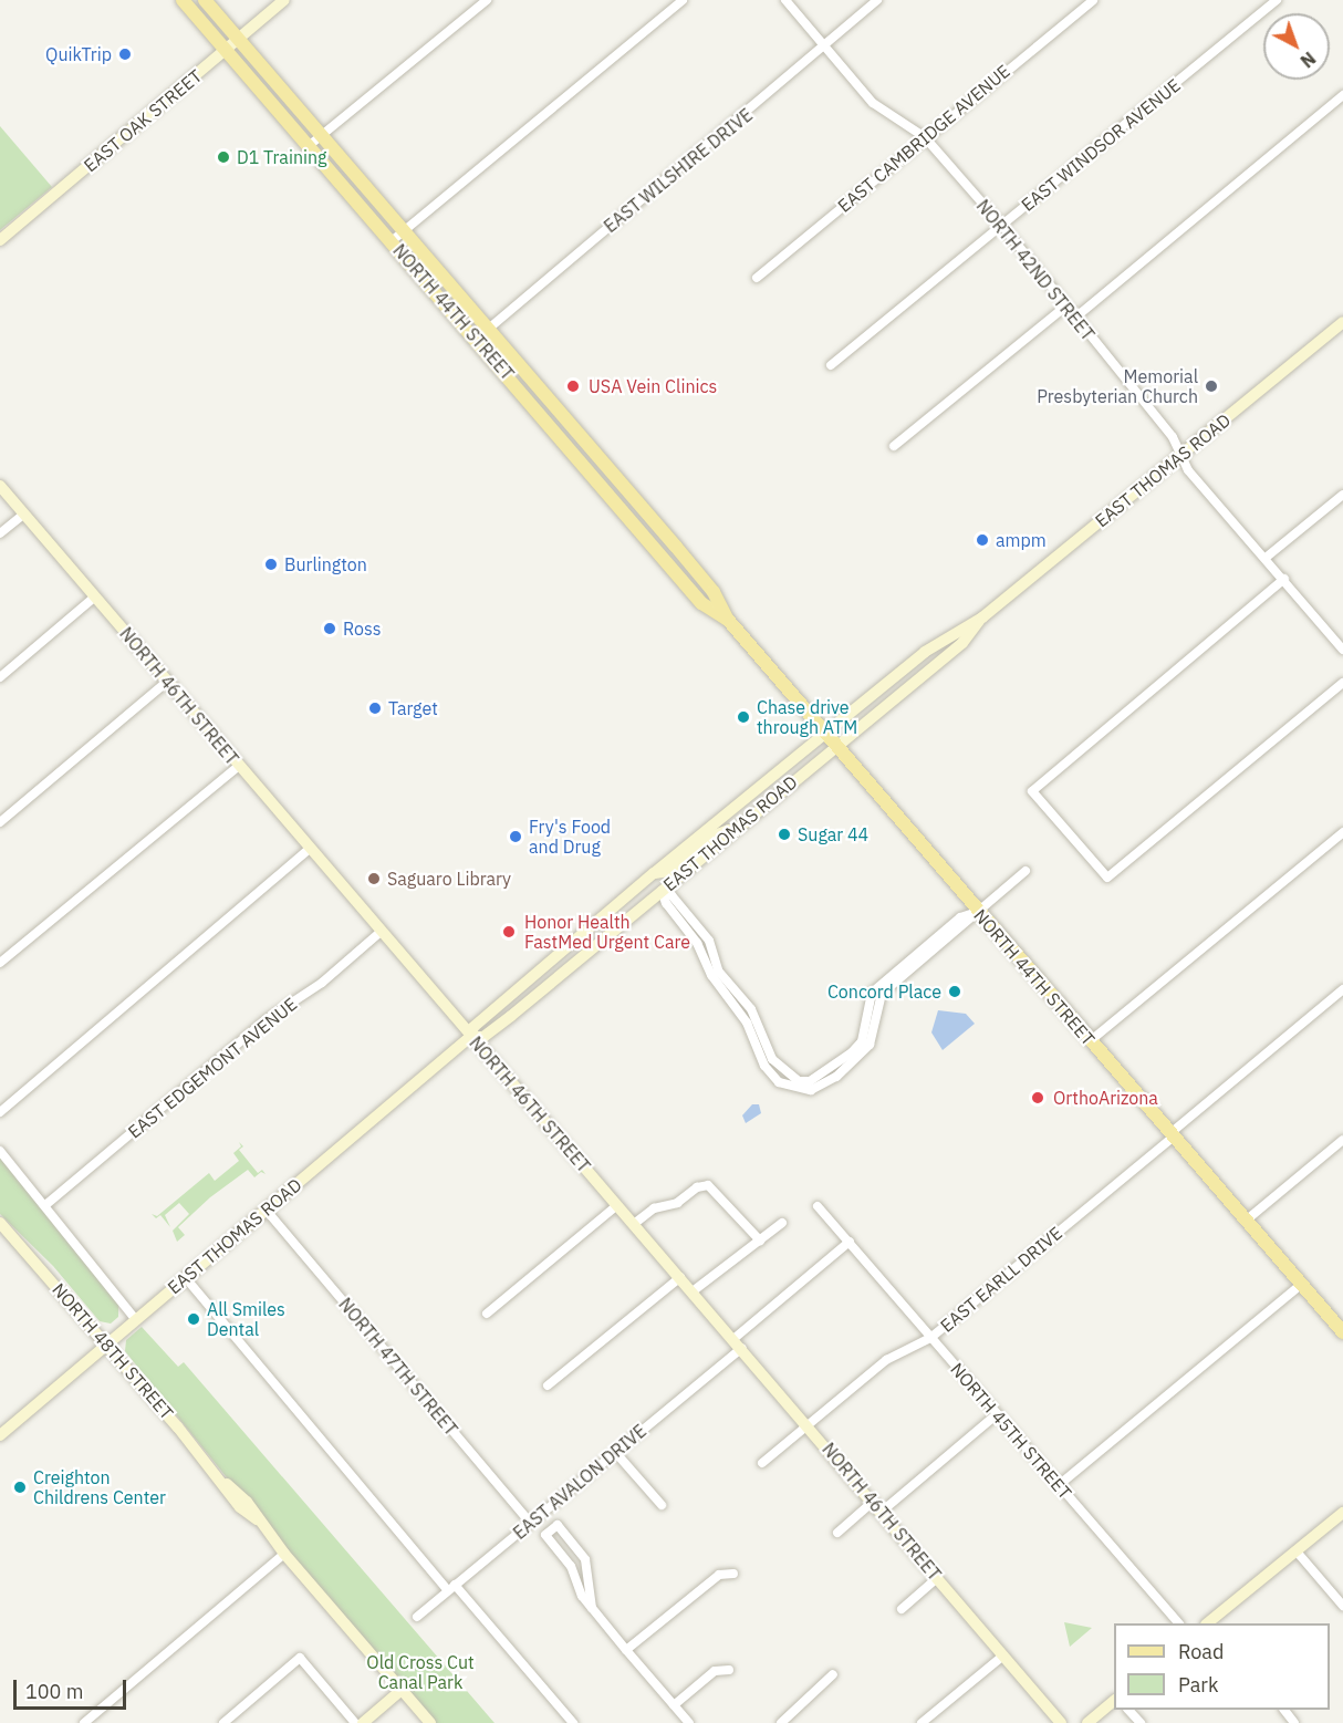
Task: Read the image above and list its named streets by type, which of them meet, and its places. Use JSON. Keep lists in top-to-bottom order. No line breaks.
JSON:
{"streets":{"main road":["NORTH 44TH STREET"],"street":["EAST OAK STREET","EAST CAMBRIDGE AVENUE","EAST WINDSOR AVENUE","EAST WILSHIRE DRIVE","NORTH 42ND STREET","EAST THOMAS ROAD","NORTH 46TH STREET","EAST EDGEMONT AVENUE","EAST EARLL DRIVE","NORTH 48TH STREET","NORTH 47TH STREET","NORTH 45TH STREET","EAST AVALON DRIVE"]},"crossings":[["EAST OAK STREET","NORTH 44TH STREET"],["EAST CAMBRIDGE AVENUE","NORTH 42ND STREET"],["EAST WINDSOR AVENUE","NORTH 42ND STREET"],["EAST WILSHIRE DRIVE","NORTH 42ND STREET"],["EAST WILSHIRE DRIVE","NORTH 44TH STREET"],["NORTH 42ND STREET","EAST THOMAS ROAD"],["NORTH 44TH STREET","EAST THOMAS ROAD"],["NORTH 44TH STREET","EAST EARLL DRIVE"],["EAST THOMAS ROAD","NORTH 46TH STREET"],["EAST THOMAS ROAD","NORTH 48TH STREET"],["EAST THOMAS ROAD","NORTH 47TH STREET"],["NORTH 46TH STREET","EAST EDGEMONT AVENUE"],["NORTH 46TH STREET","EAST EARLL DRIVE"],["NORTH 46TH STREET","EAST AVALON DRIVE"],["EAST EARLL DRIVE","NORTH 45TH STREET"],["NORTH 47TH STREET","EAST AVALON DRIVE"],["NORTH 45TH STREET","EAST AVALON DRIVE"]],"parks":["Old Cross Cut Canal Park"],"places":["QuikTrip","D1 Training","USA Vein Clinics","Memorial Presbyterian Church","ampm","Burlington","Ross","Target","Chase drive through ATM","Sugar 44","Fry's Food and Drug","Saguaro Library","Honor Health FastMed Urgent Care","Concord Place","OrthoArizona","All Smiles Dental","Creighton Childrens Center"],"legend":["Road","Park"],"scale_bar":"100 m","north":"bottom right"}
